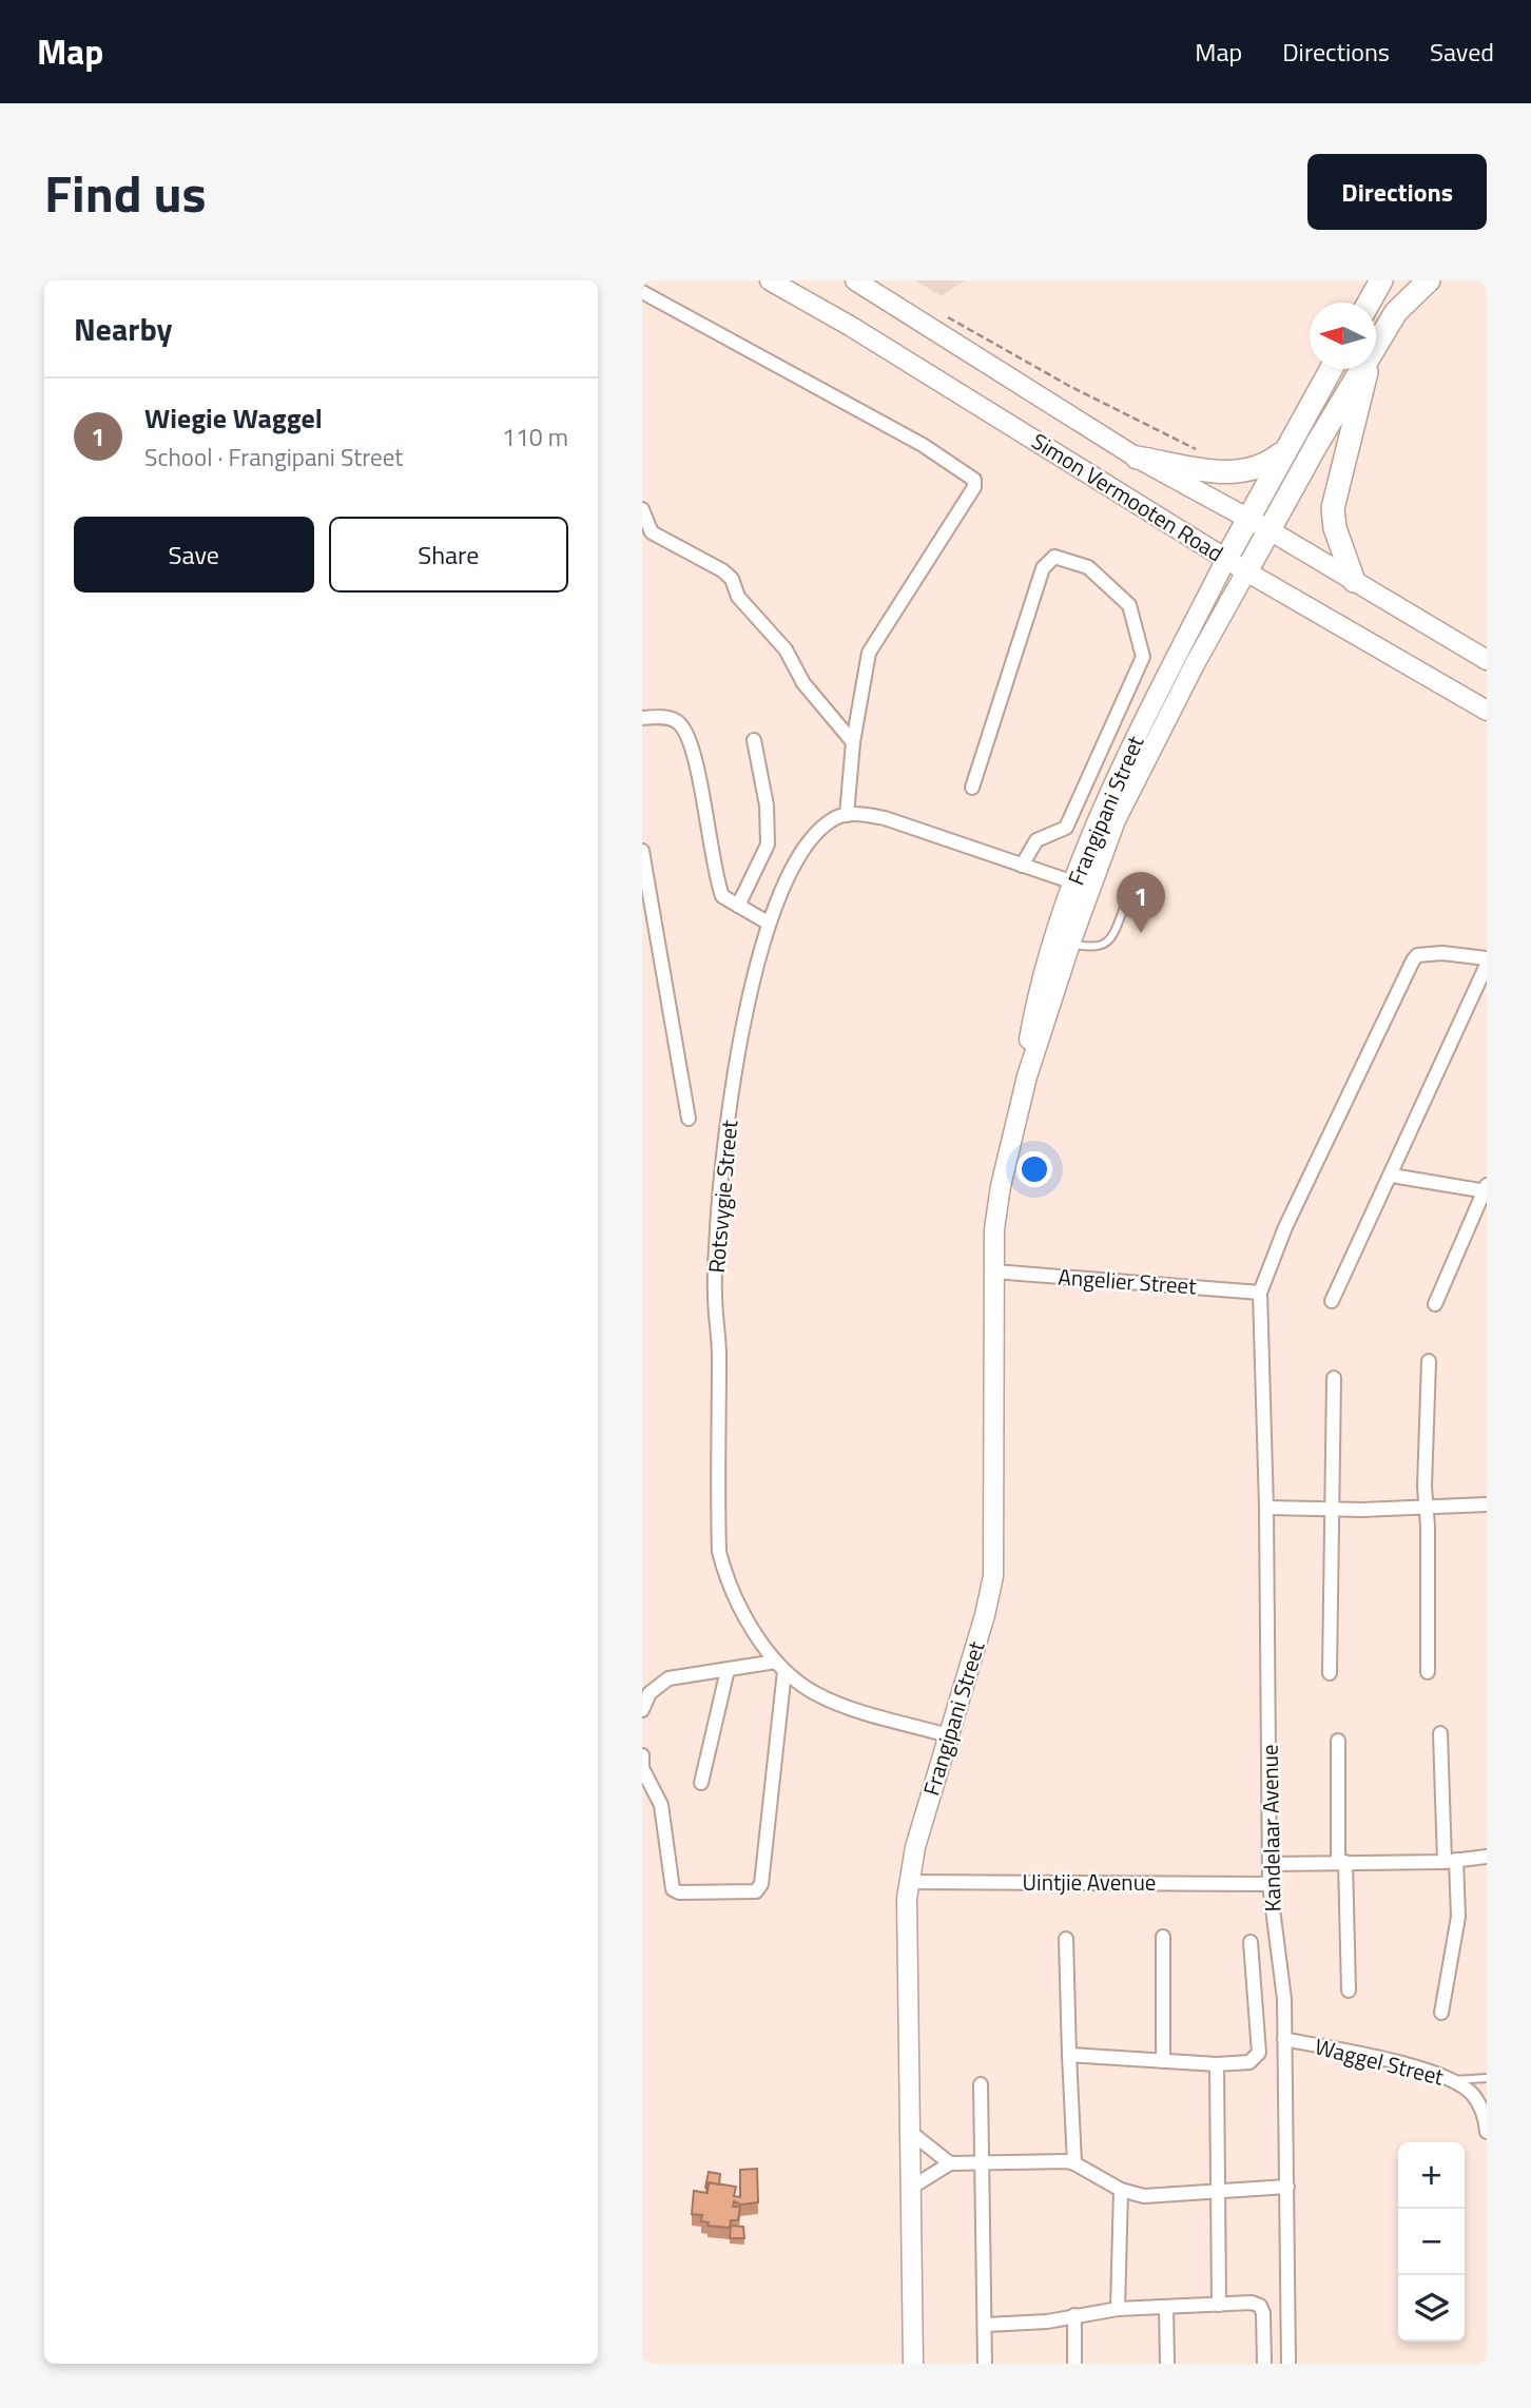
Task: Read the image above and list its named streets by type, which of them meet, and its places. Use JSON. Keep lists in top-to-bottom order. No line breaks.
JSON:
{"streets":{"street":["Simon Vermooten Road","Frangipani Street","Rotsvygie Street","Angelier Street","Kandelaar Avenue","Uintjie Avenue","Waggel Street"]},"crossings":[["Simon Vermooten Road","Frangipani Street"],["Frangipani Street","Rotsvygie Street"],["Frangipani Street","Angelier Street"],["Frangipani Street","Uintjie Avenue"],["Angelier Street","Kandelaar Avenue"],["Kandelaar Avenue","Uintjie Avenue"],["Kandelaar Avenue","Waggel Street"]],"north":"left","page":{"header":"Map","nav":["Map","Directions","Saved"],"title":"Find us","buttons":["Directions",["Save","Share"]],"heading":"Nearby","list":[{"mark":"1","name":"Wiegie Waggel","note":"School · Frangipani Street","value":"110 m"}],"pins":"1","map_buttons":["+","−"]}}
